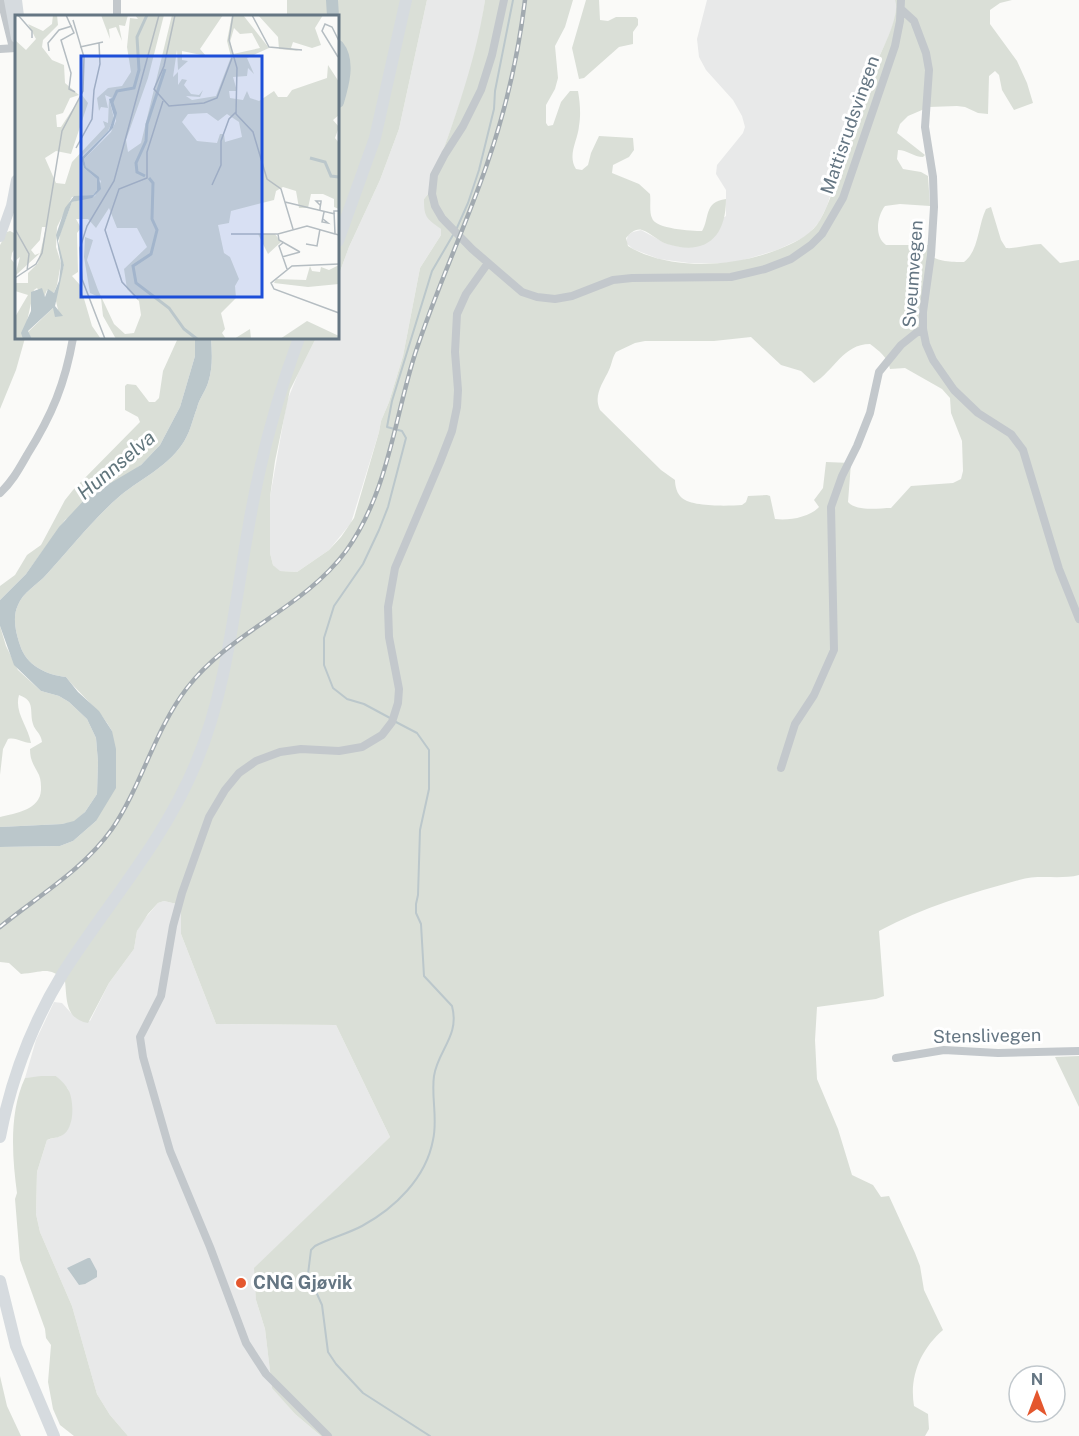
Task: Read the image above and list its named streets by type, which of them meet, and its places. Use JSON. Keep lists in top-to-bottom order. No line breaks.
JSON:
{"streets":{"street":["Mattisrudsvingen","Sveumvegen","Stenslivegen"]},"crossings":[["Mattisrudsvingen","Sveumvegen"]],"water":["Hunnselva"],"places":["CNG Gjøvik"],"north":"top"}
